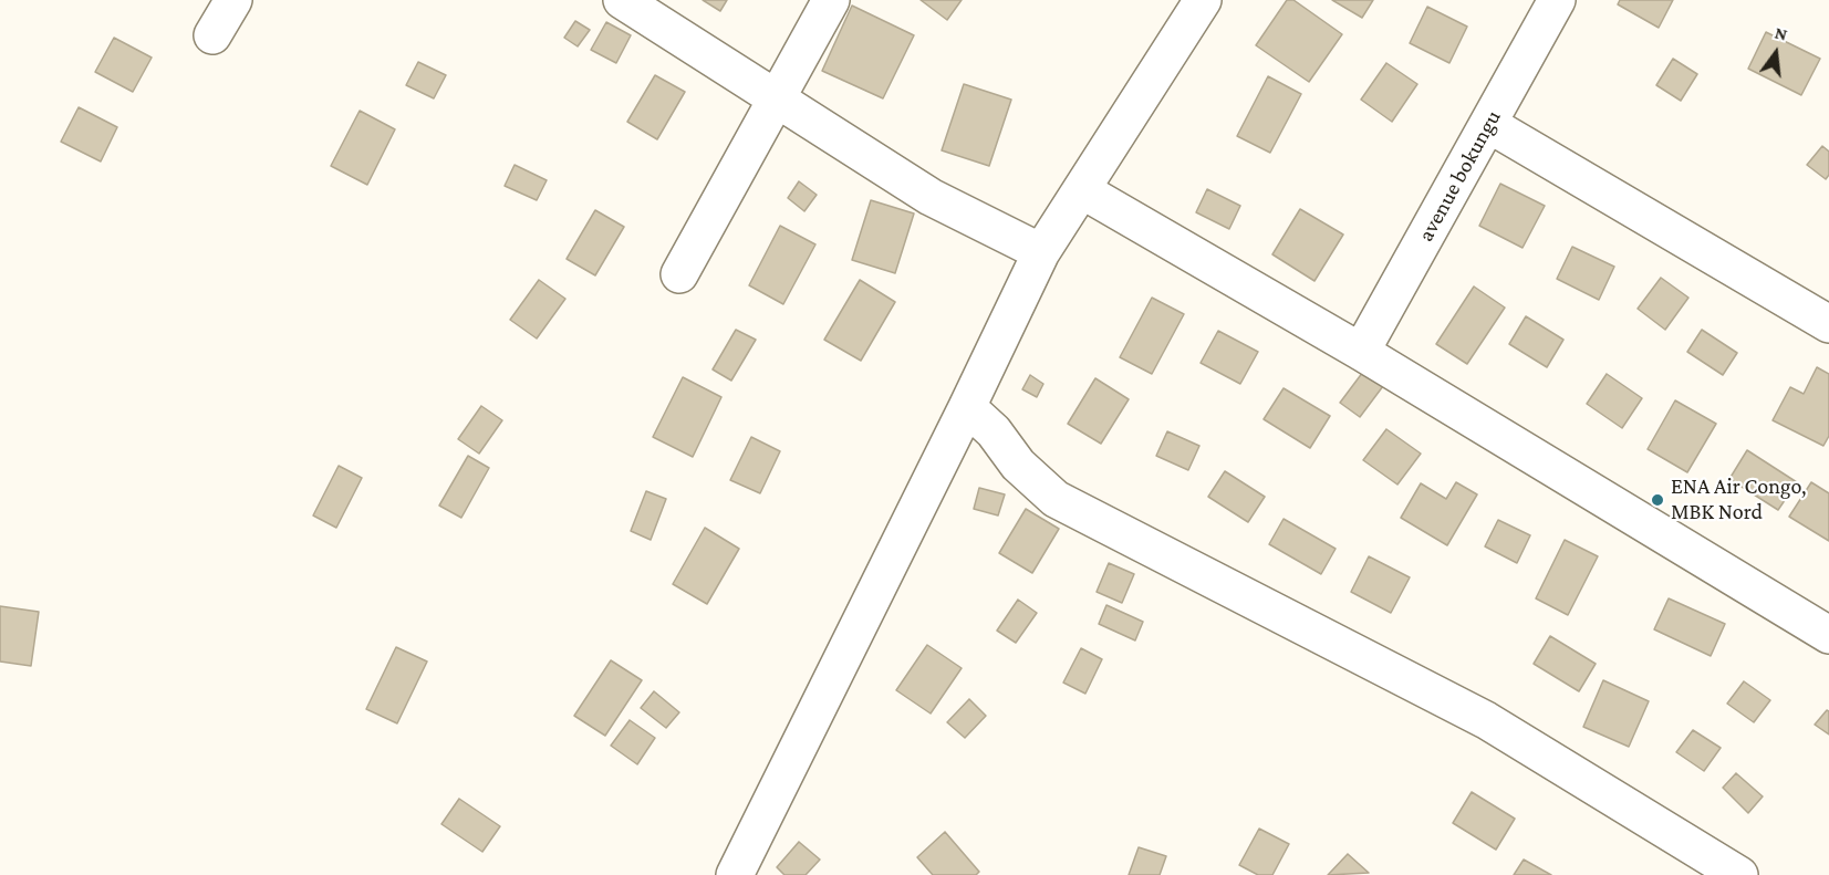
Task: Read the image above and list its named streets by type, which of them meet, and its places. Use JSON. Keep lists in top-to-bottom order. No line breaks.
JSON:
{"streets":{"street":["avenue bokungu"]},"places":["ENA Air Congo, MBK Nord"],"north":"top"}
